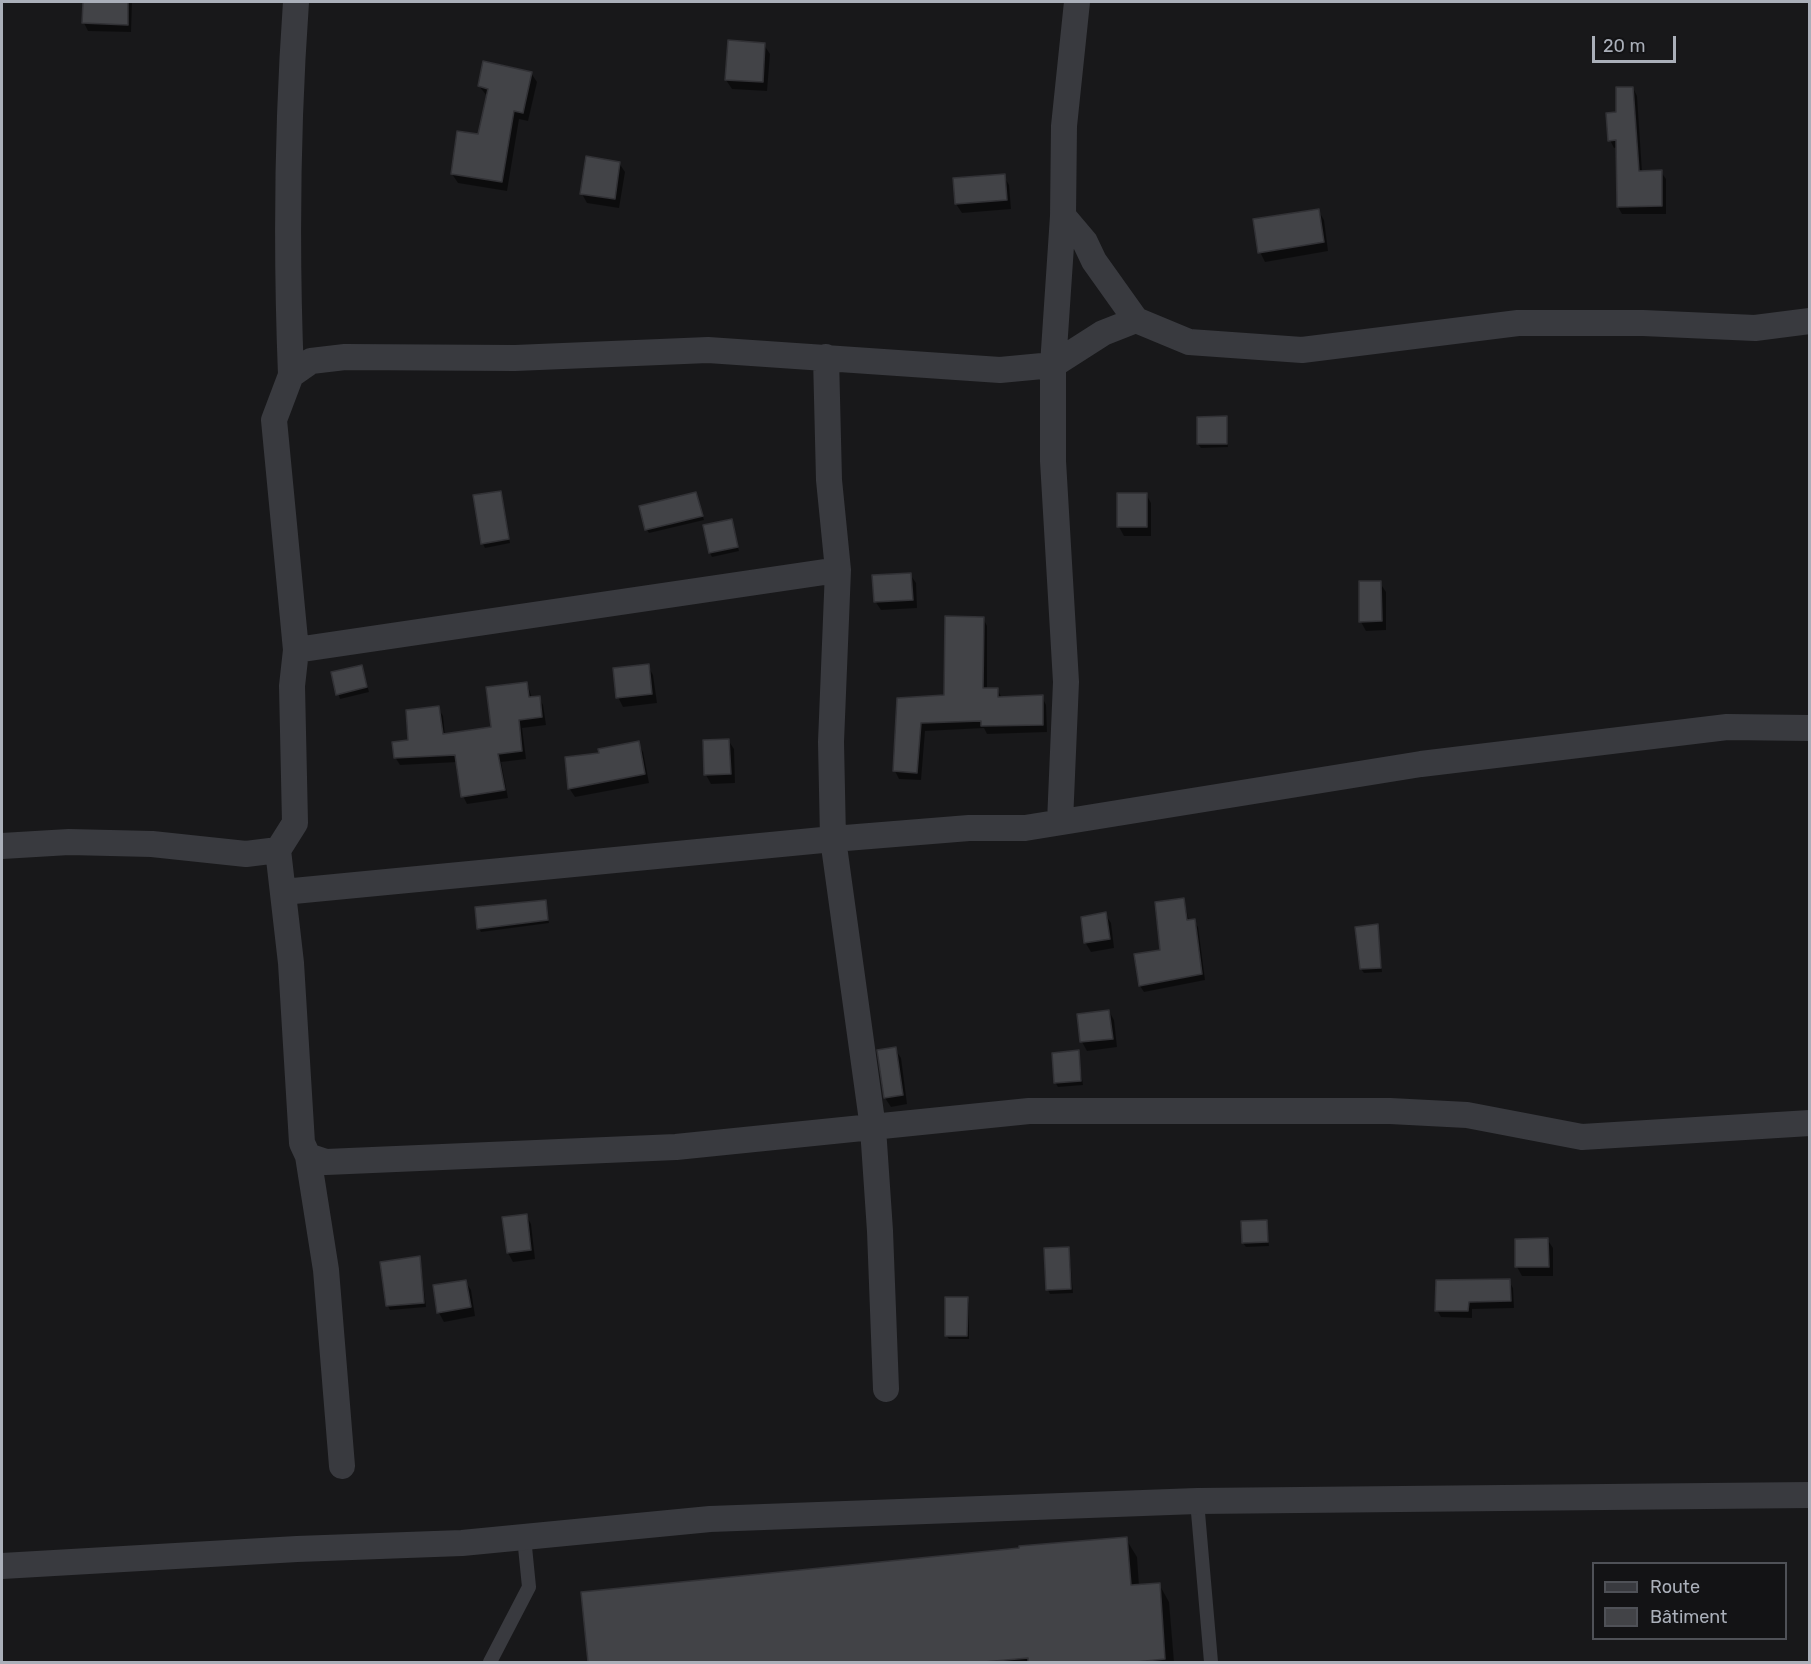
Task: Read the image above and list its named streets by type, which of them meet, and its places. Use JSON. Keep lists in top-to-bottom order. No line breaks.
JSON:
{"legend":["Route","Bâtiment"],"scale_bar":"20 m"}
